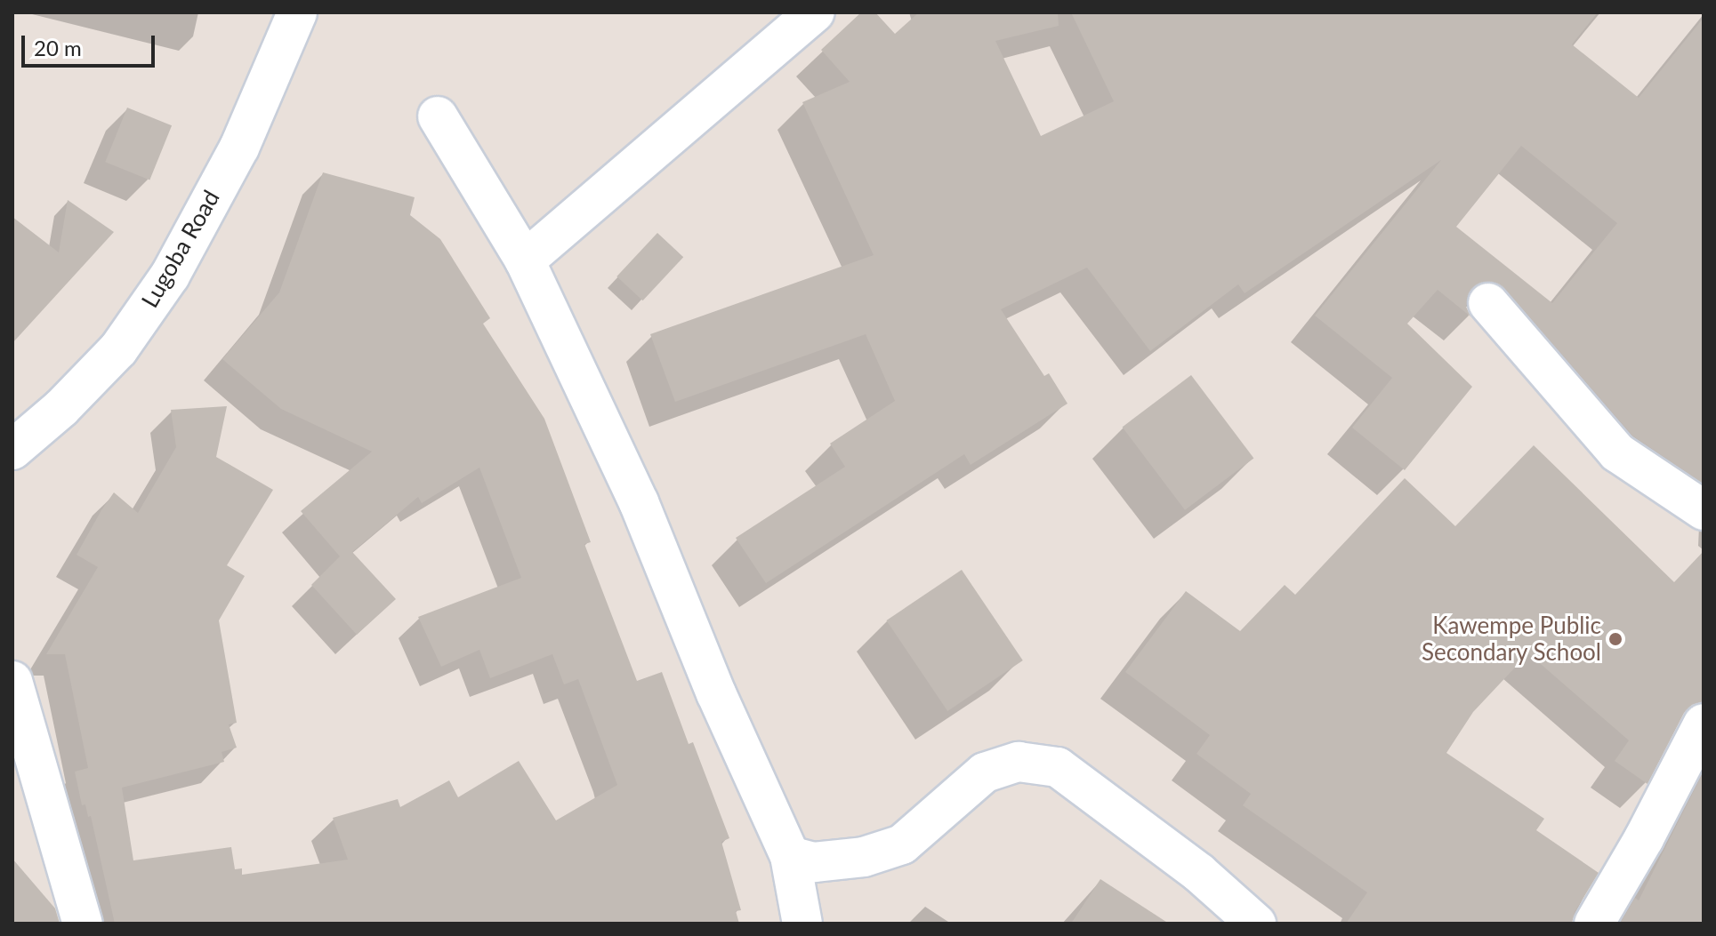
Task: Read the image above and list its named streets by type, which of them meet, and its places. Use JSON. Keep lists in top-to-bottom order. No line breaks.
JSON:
{"streets":{"street":["Lugoba Road"]},"places":["Kawempe Public Secondary School"],"scale_bar":"20 m"}
